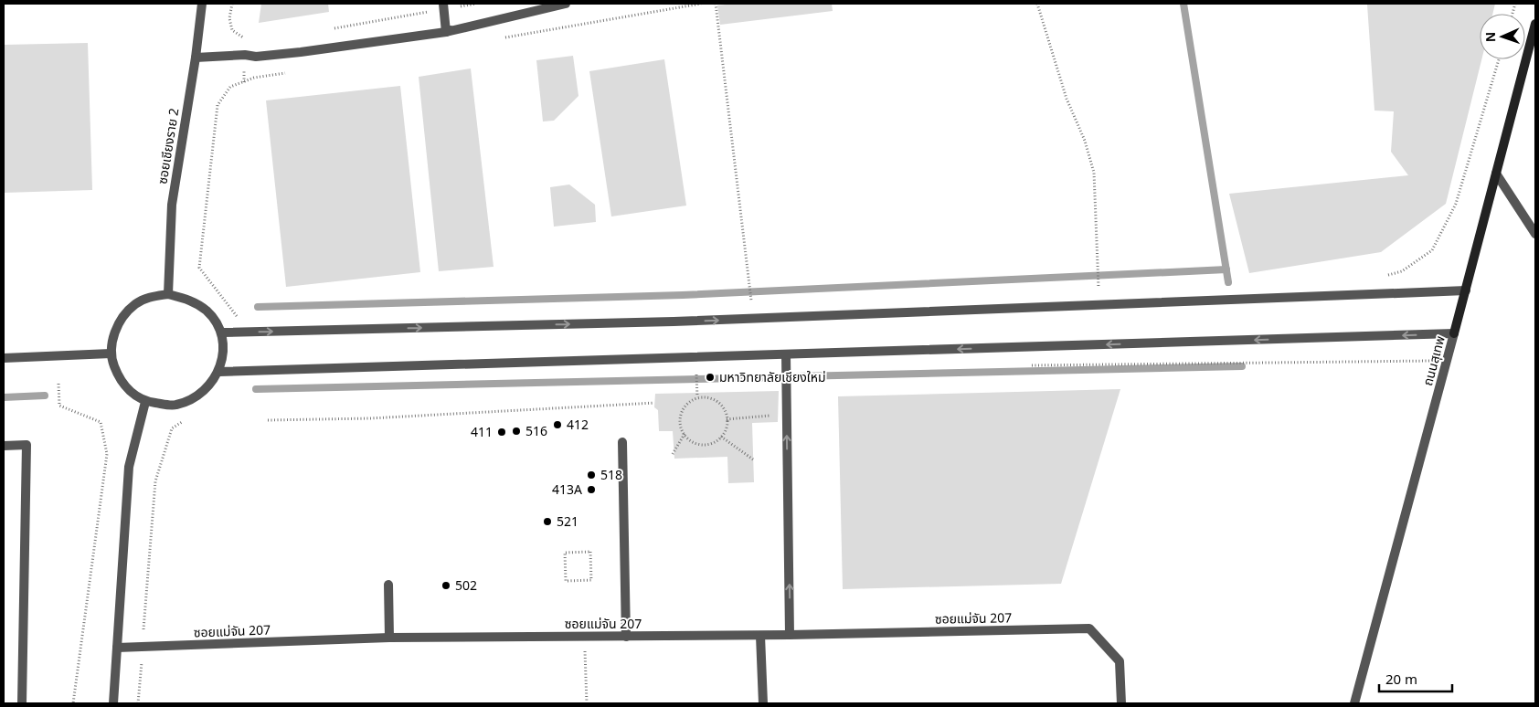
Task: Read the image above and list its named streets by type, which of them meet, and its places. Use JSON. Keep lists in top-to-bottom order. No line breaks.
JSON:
{"streets":{"main road":["ถนนสุเทพ"],"street":["ซอยเชียงราย 2","ซอยแม่จัน 207"]},"places":["มหาวิทยาลัยเชียงใหม่","412","516","411","518","413A","521","502"],"scale_bar":"20 m","north":"left"}
